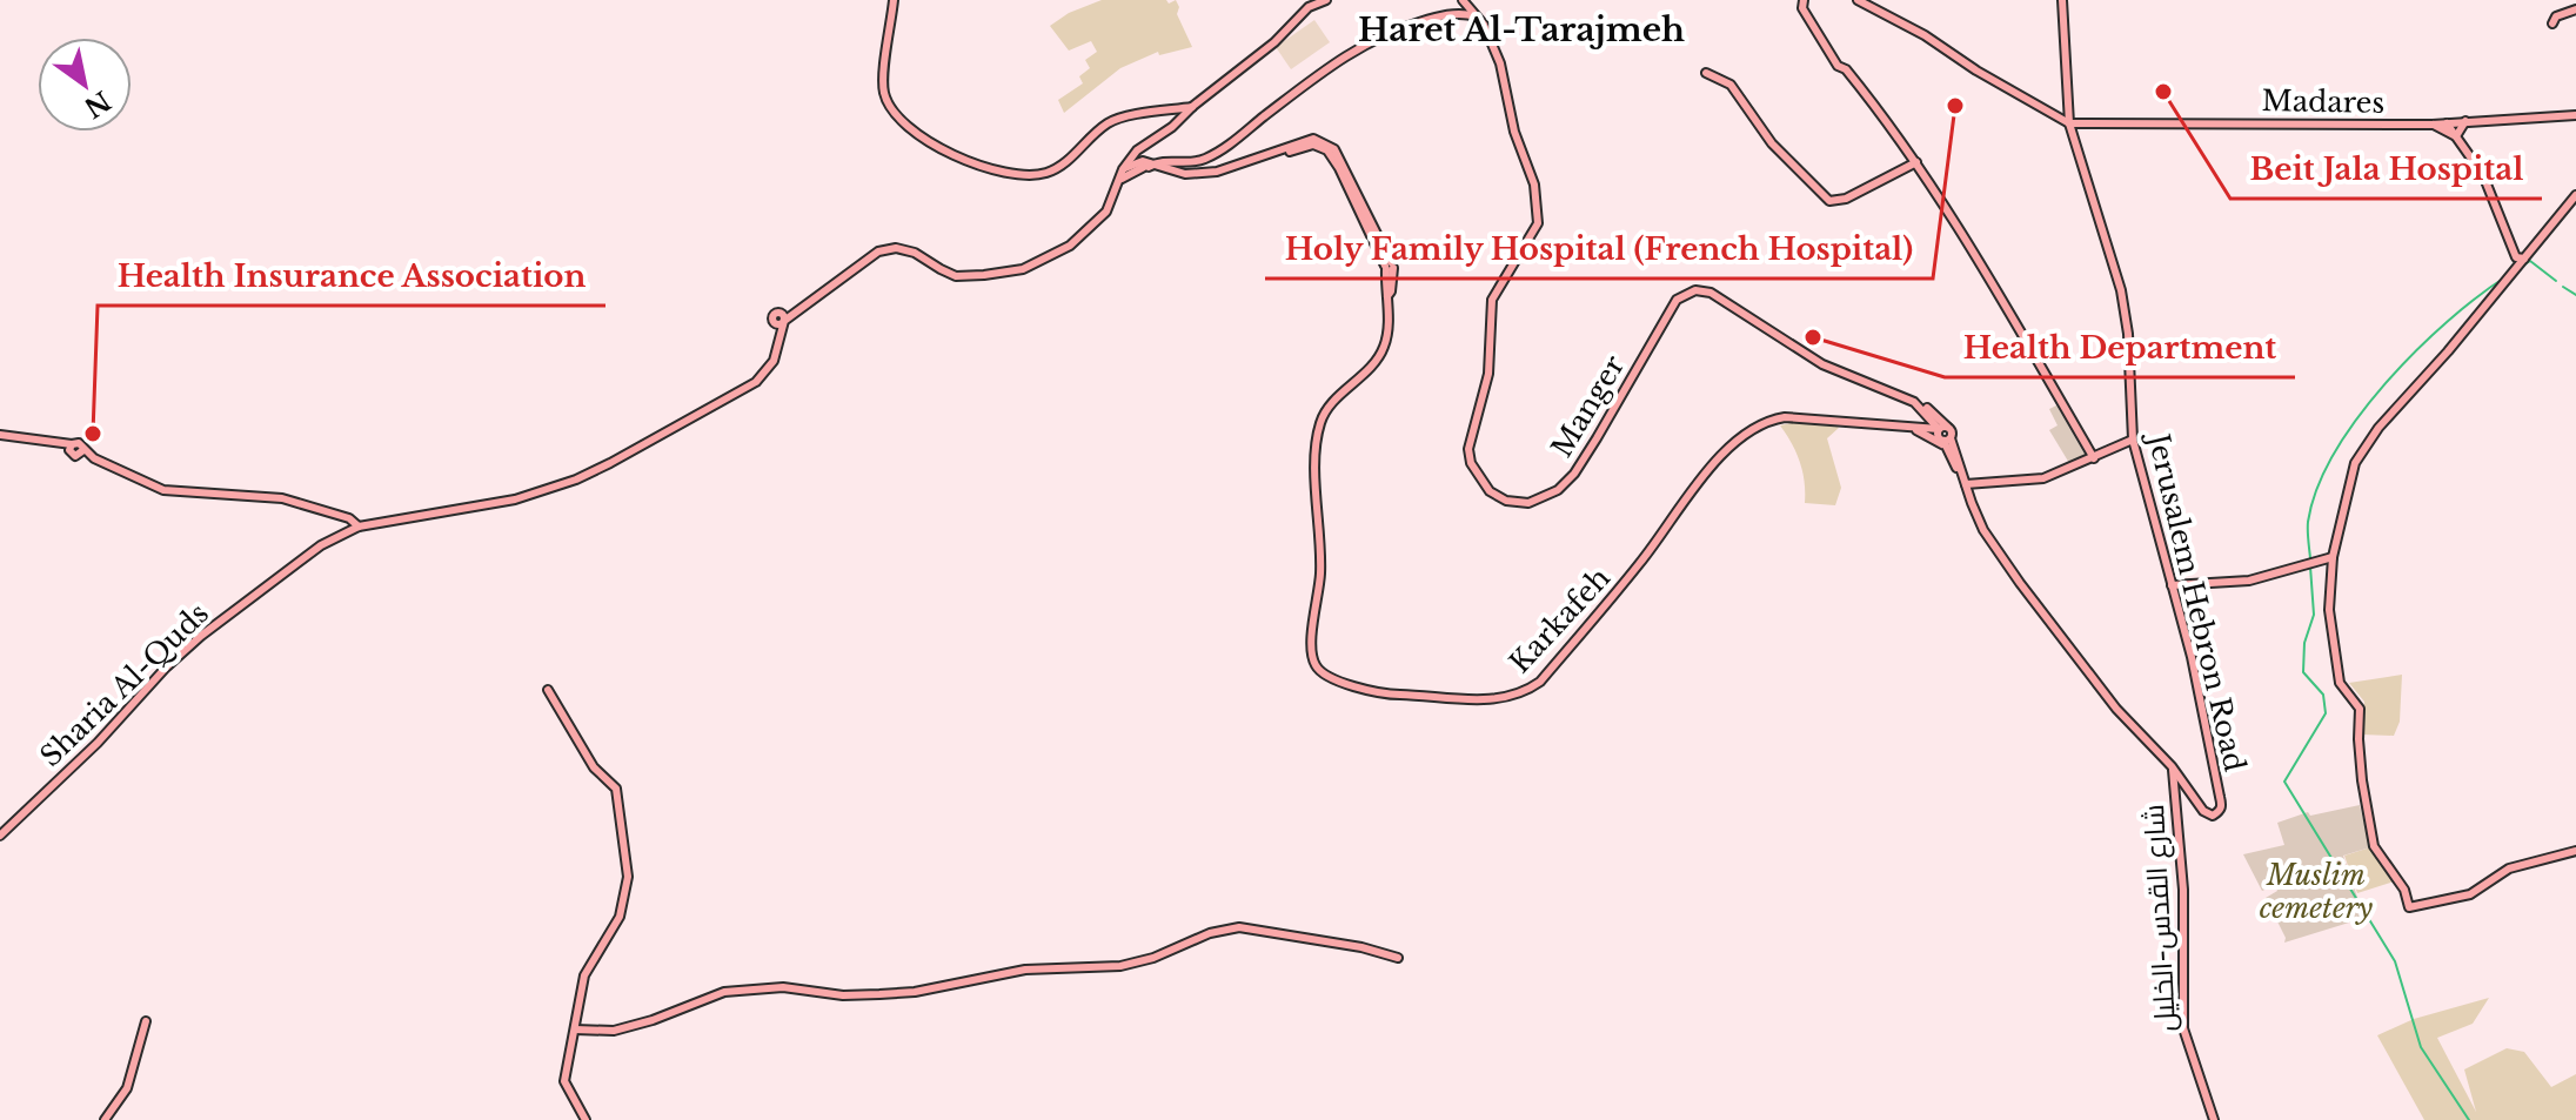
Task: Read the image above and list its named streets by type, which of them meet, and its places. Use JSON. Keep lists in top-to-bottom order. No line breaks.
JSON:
{"streets":{"street":["Madares","Manger","Jerusalem Hebron Road","Karkafeh","Sharia Al-Quds","شارع القدس-الخليل"]},"crossings":[["Madares","Jerusalem Hebron Road"],["Jerusalem Hebron Road","شارع القدس-الخليل"]],"districts":["Haret Al-Tarajmeh"],"parks":["Muslim cemetery"],"places":["Beit Jala Hospital","Holy Family Hospital (French Hospital)","Health Department","Health Insurance Association"],"north":"bottom right"}
